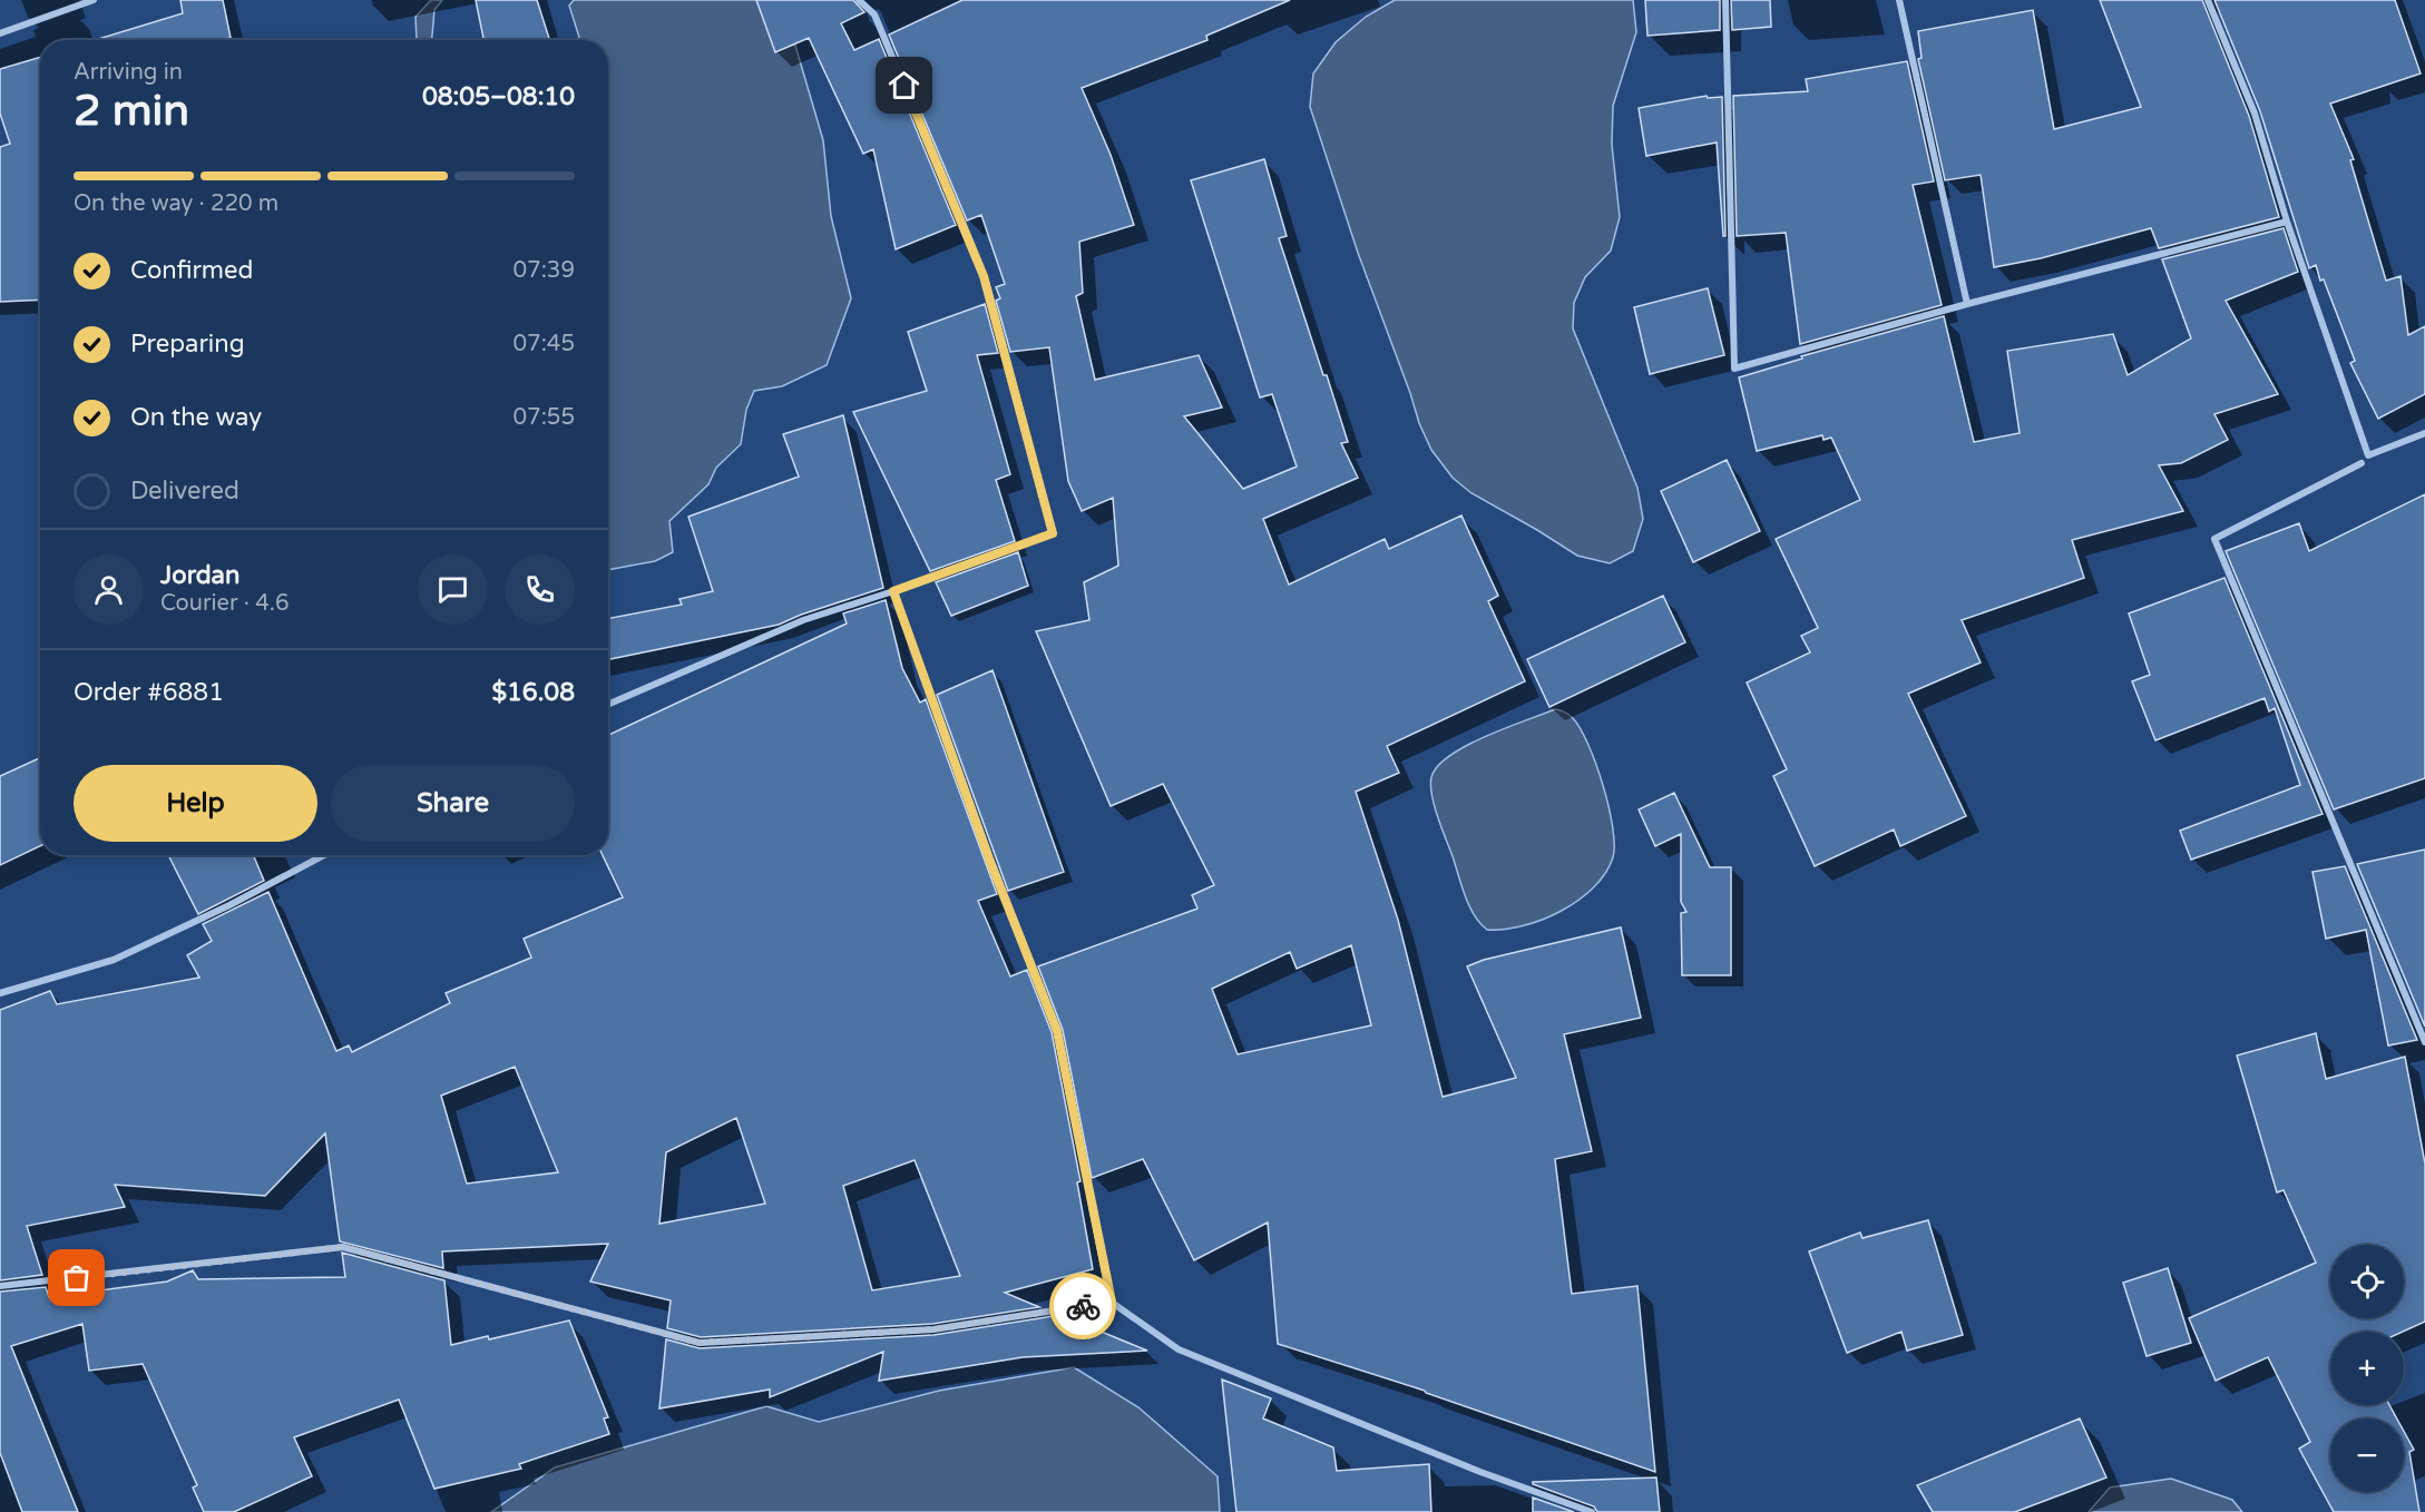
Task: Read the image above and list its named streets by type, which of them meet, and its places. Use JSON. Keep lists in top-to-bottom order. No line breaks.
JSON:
{"page":{"heading":["2 min","Arriving in","08:05–08:10"],"panel":["Jordan","Courier · 4.6","Order #6881","$16.08"],"bar":"On the way · 220 m","list":[["Confirmed","07:39"],["Preparing","07:45"],["On the way","07:55"],"Delivered"],"buttons":["Help","Share"],"map_buttons":["+","−"]}}
